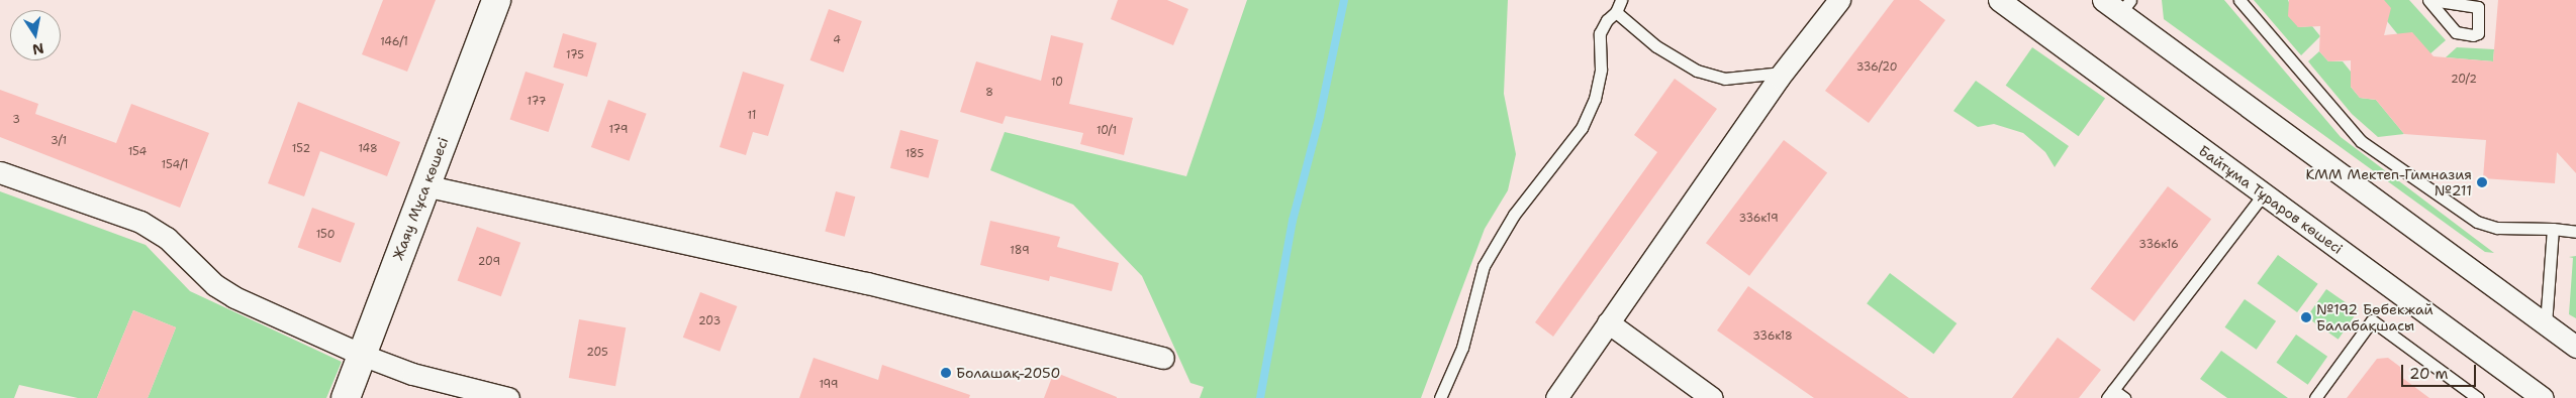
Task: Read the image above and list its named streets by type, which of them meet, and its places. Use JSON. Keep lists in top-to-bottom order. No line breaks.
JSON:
{"streets":{"street":["Жаяу Мұса көшесі","Байтұма Тұраров көшесі"]},"places":["КММ Мектеп-Гимназия №211","№192 Бөбекжай Балабақшасы","Болашақ-2050"],"house_numbers":["4","146/1","175","336/20","20/2","10","8","177","11","3","179","10/1","3/1","152","148","154","185","154/1","336к19","150","336к16","189","209","203","336к18","205","199"],"scale_bar":"20 m","north":"bottom"}
